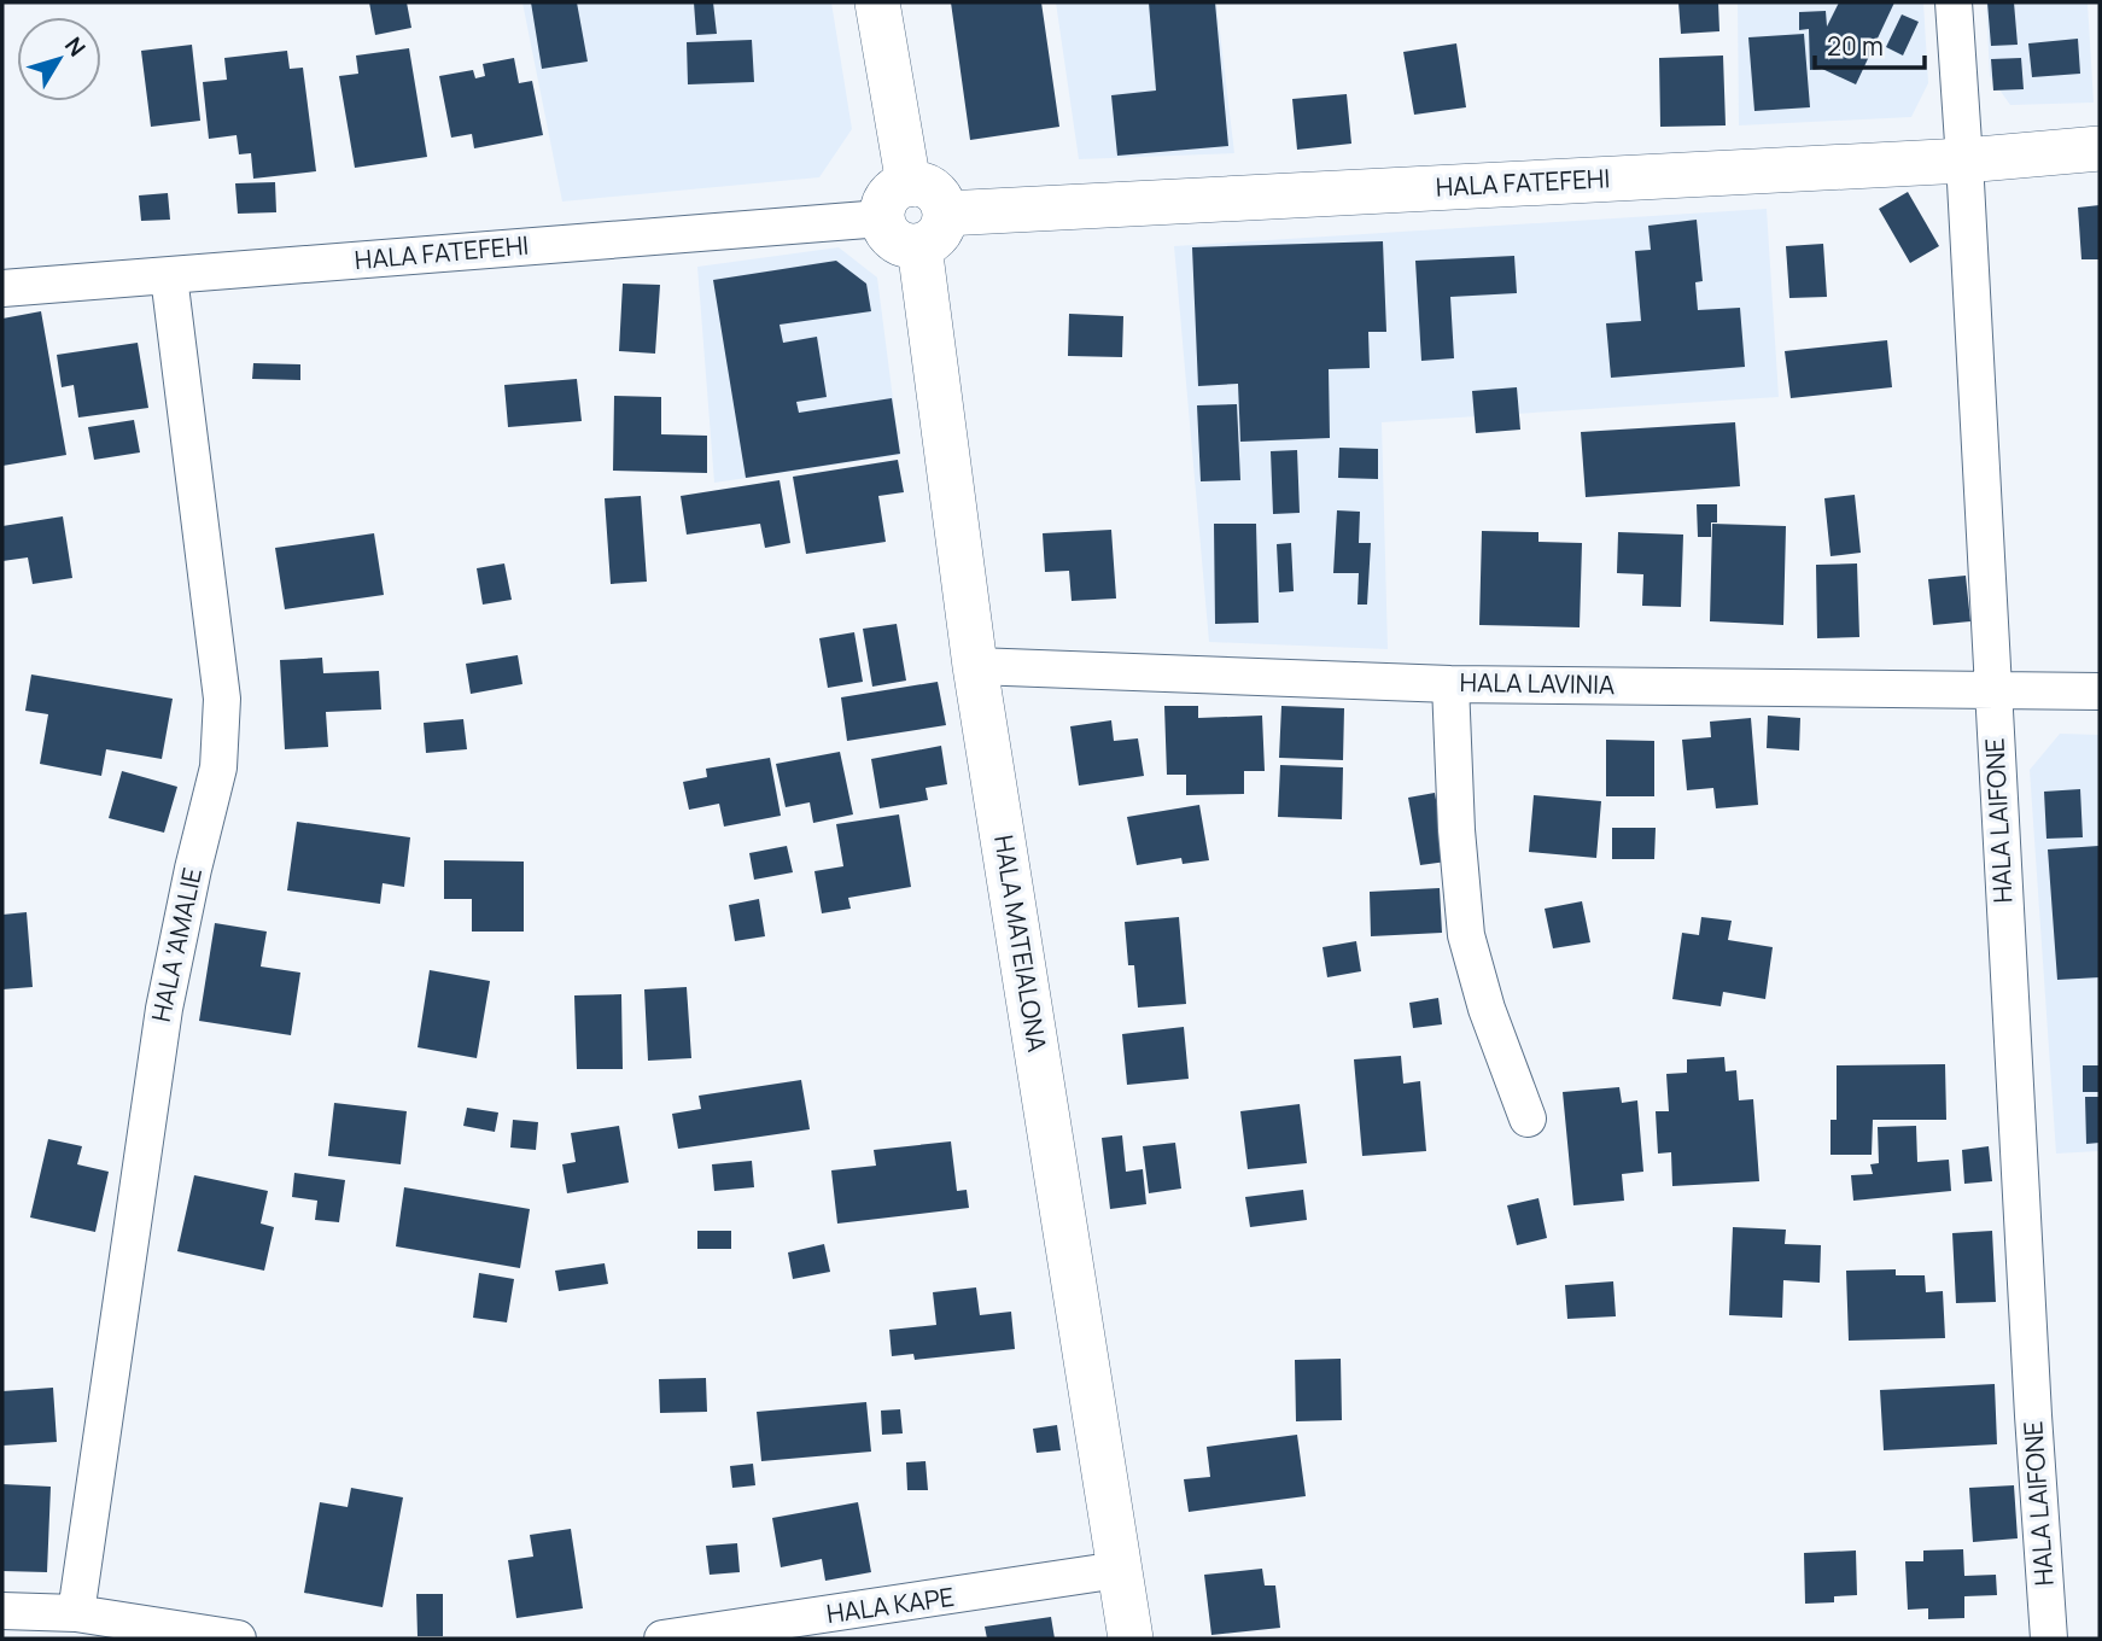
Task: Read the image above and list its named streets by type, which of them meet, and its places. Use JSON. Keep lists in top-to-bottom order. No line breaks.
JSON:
{"streets":{"main road":["HALA FATEFEHI","HALA MATEIALONA"],"street":["HALA LAVINIA","HALA LAIFONE","HALA 'AMALIE","HALA KAPE"]},"crossings":[["HALA FATEFEHI","HALA LAIFONE"],["HALA FATEFEHI","HALA MATEIALONA"],["HALA FATEFEHI","HALA 'AMALIE"],["HALA LAVINIA","HALA LAIFONE"],["HALA LAVINIA","HALA MATEIALONA"],["HALA MATEIALONA","HALA KAPE"]],"scale_bar":"20 m","north":"top right"}
